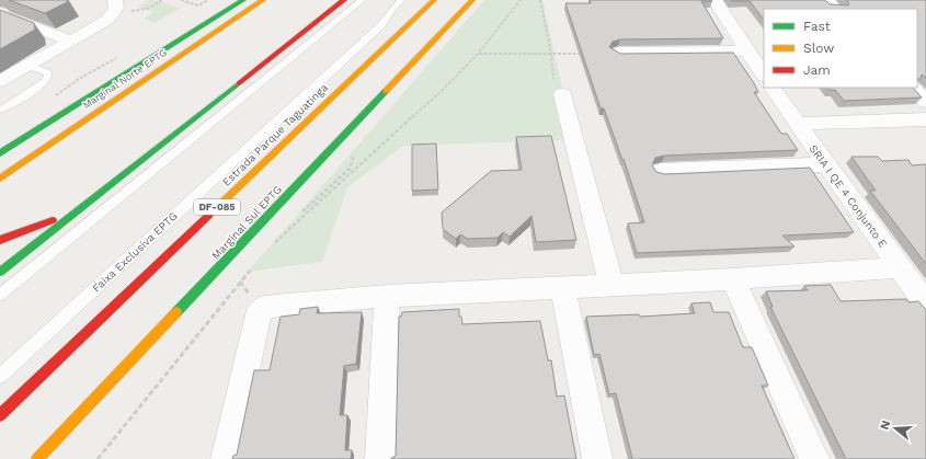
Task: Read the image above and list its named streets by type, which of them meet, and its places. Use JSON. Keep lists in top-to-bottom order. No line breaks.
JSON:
{"streets":{"main road":["Marginal Norte EPTG","Estrada Parque Taguatinga","DF-085","Marginal Sul EPTG"],"street":["SRIA I QE 4 Conjunto E"],"lane":["Faixa Exclusiva EPTG"]},"legend":["Fast","Slow","Jam"],"north":"left"}
